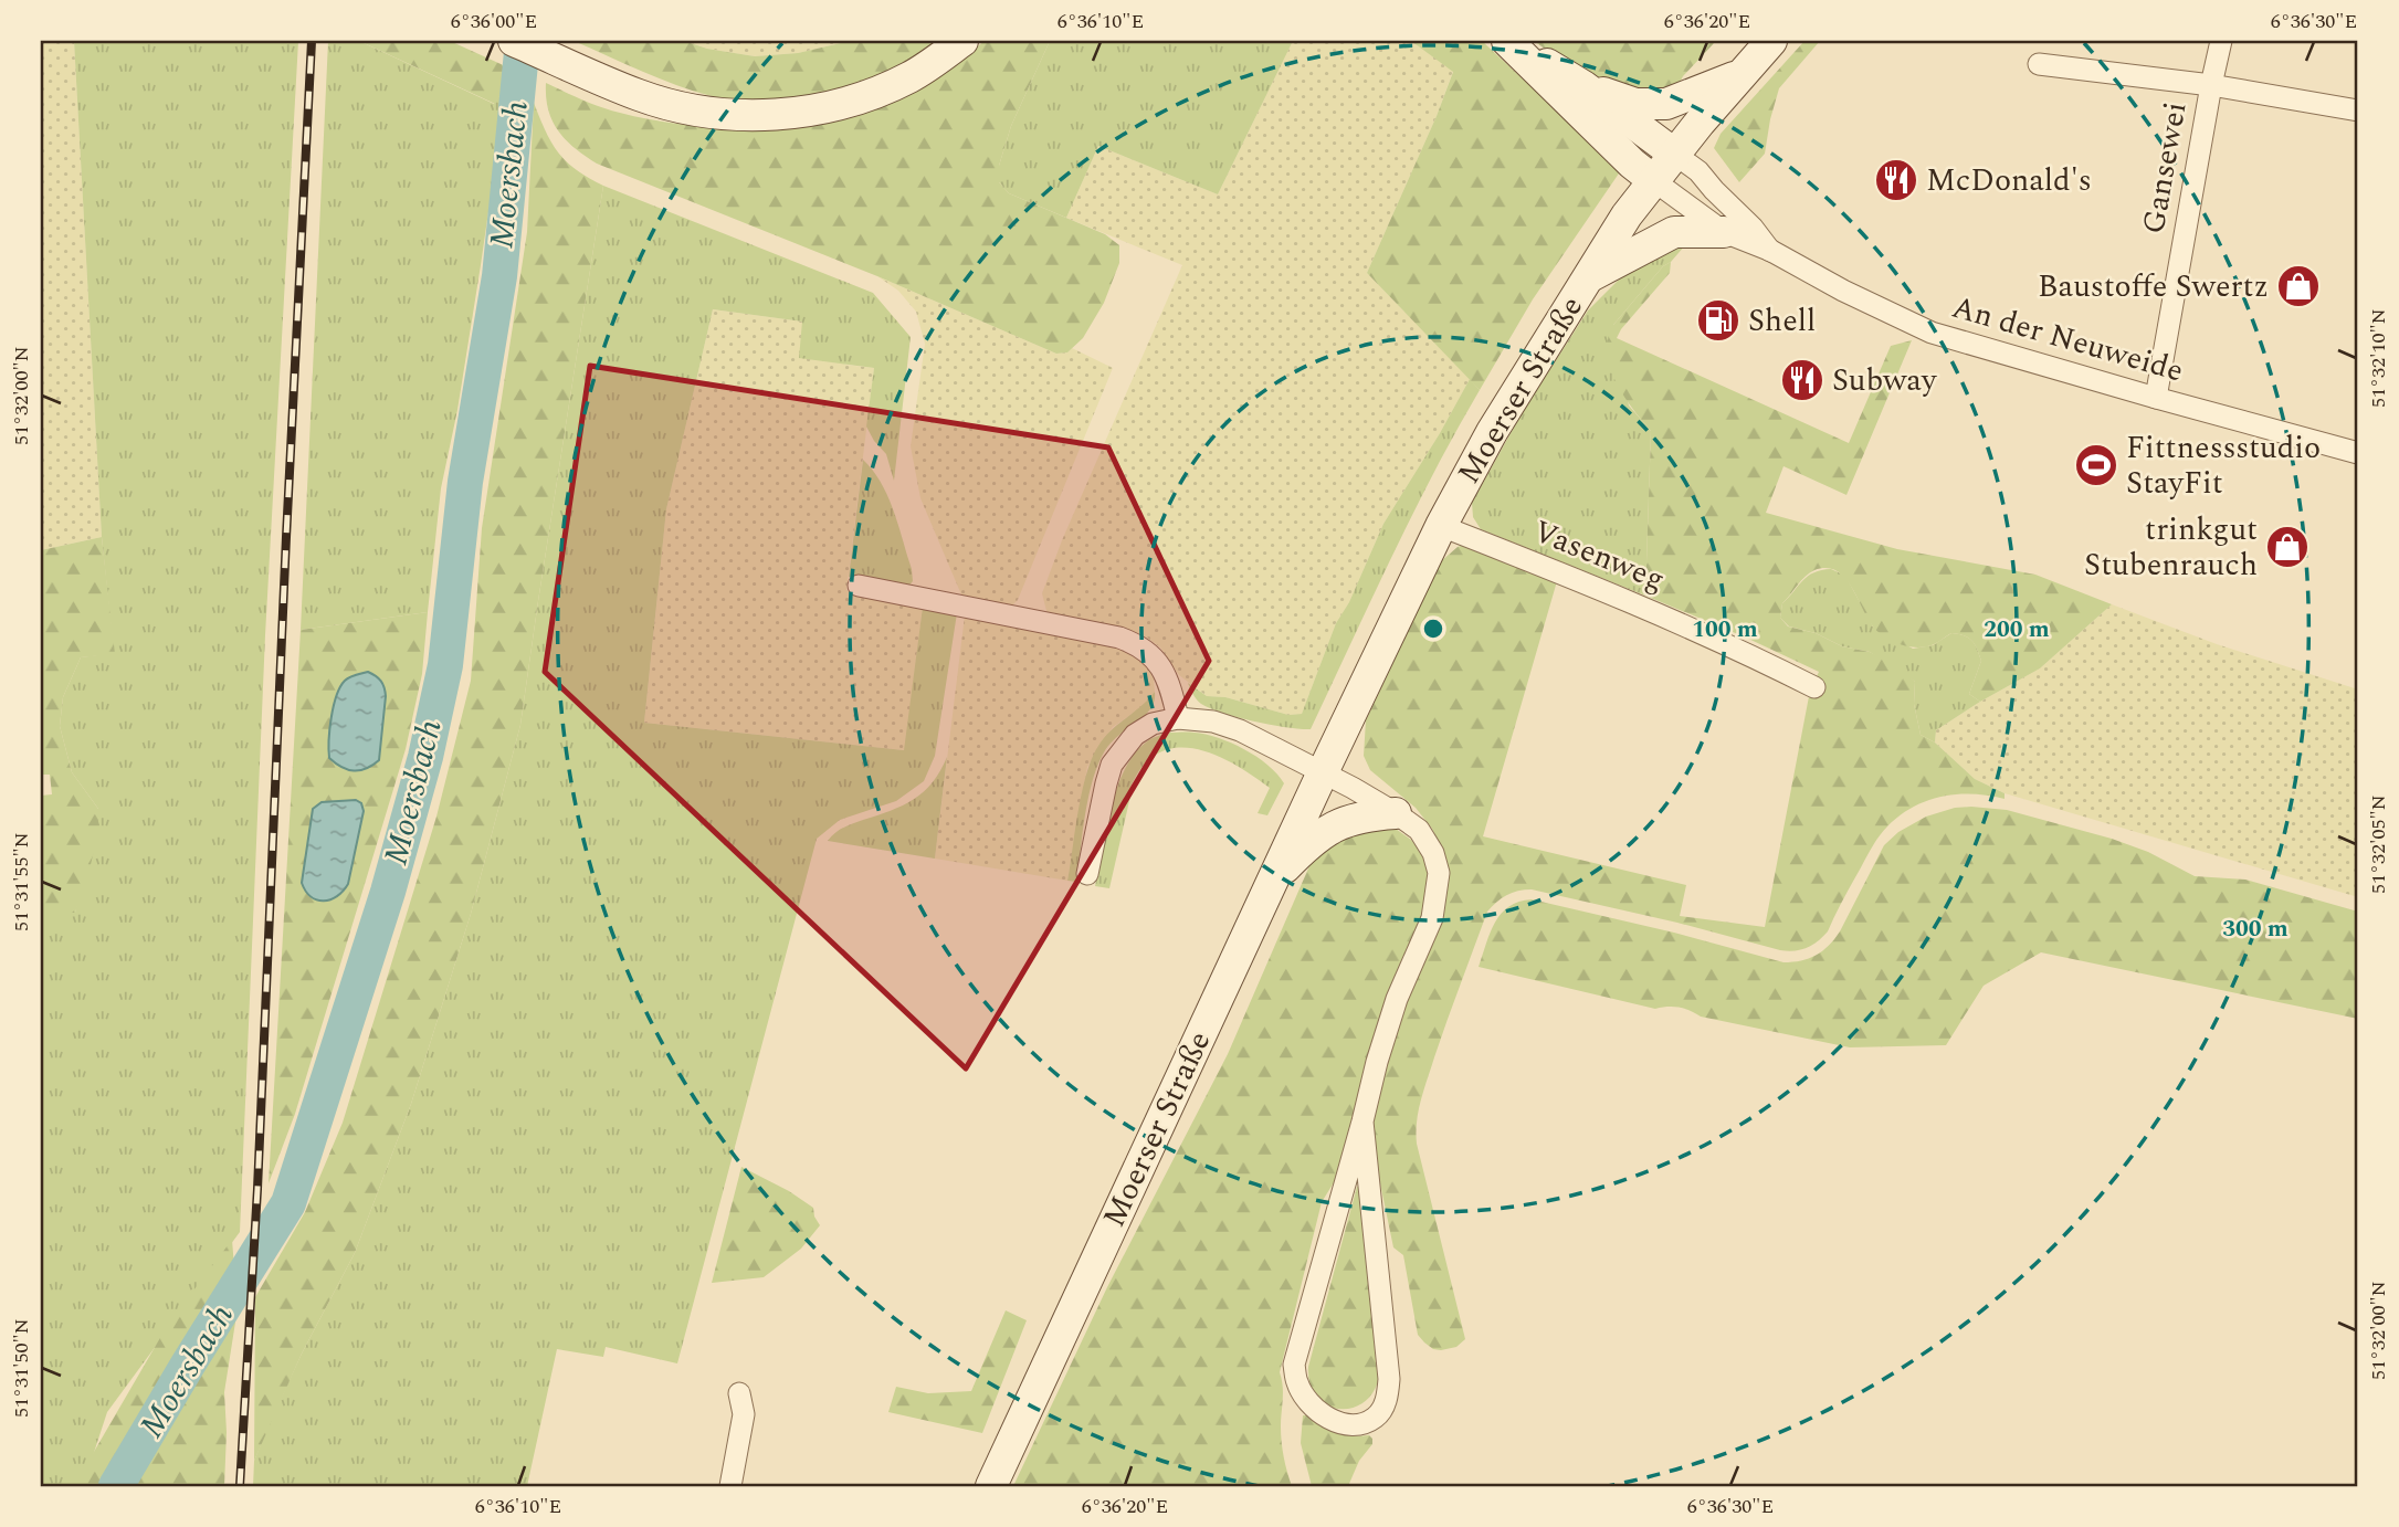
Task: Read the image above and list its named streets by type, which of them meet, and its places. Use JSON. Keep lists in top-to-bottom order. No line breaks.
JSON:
{"streets":{"main road":["Moerser Straße"],"street":["Gansewei","An der Neuweide","Vasenweg"]},"crossings":[["Gansewei","An der Neuweide"],["An der Neuweide","Moerser Straße"],["Moerser Straße","Vasenweg"]],"water":["Moersbach"],"places":{"restaurant":["McDonald's","Subway"],"shop":["Baustoffe Swertz","trinkgut Stubenrauch"],"fuel station":["Shell"],"sports":["Fittnessstudio StayFit"]},"coordinates":["6°36'00\"E","6°36'10\"E","6°36'20\"E","6°36'30\"E","51°32'10\"N","51°32'00\"N","51°32'05\"N","51°31'55\"N","51°31'50\"N"],"rings":["100 m","200 m","300 m"]}
